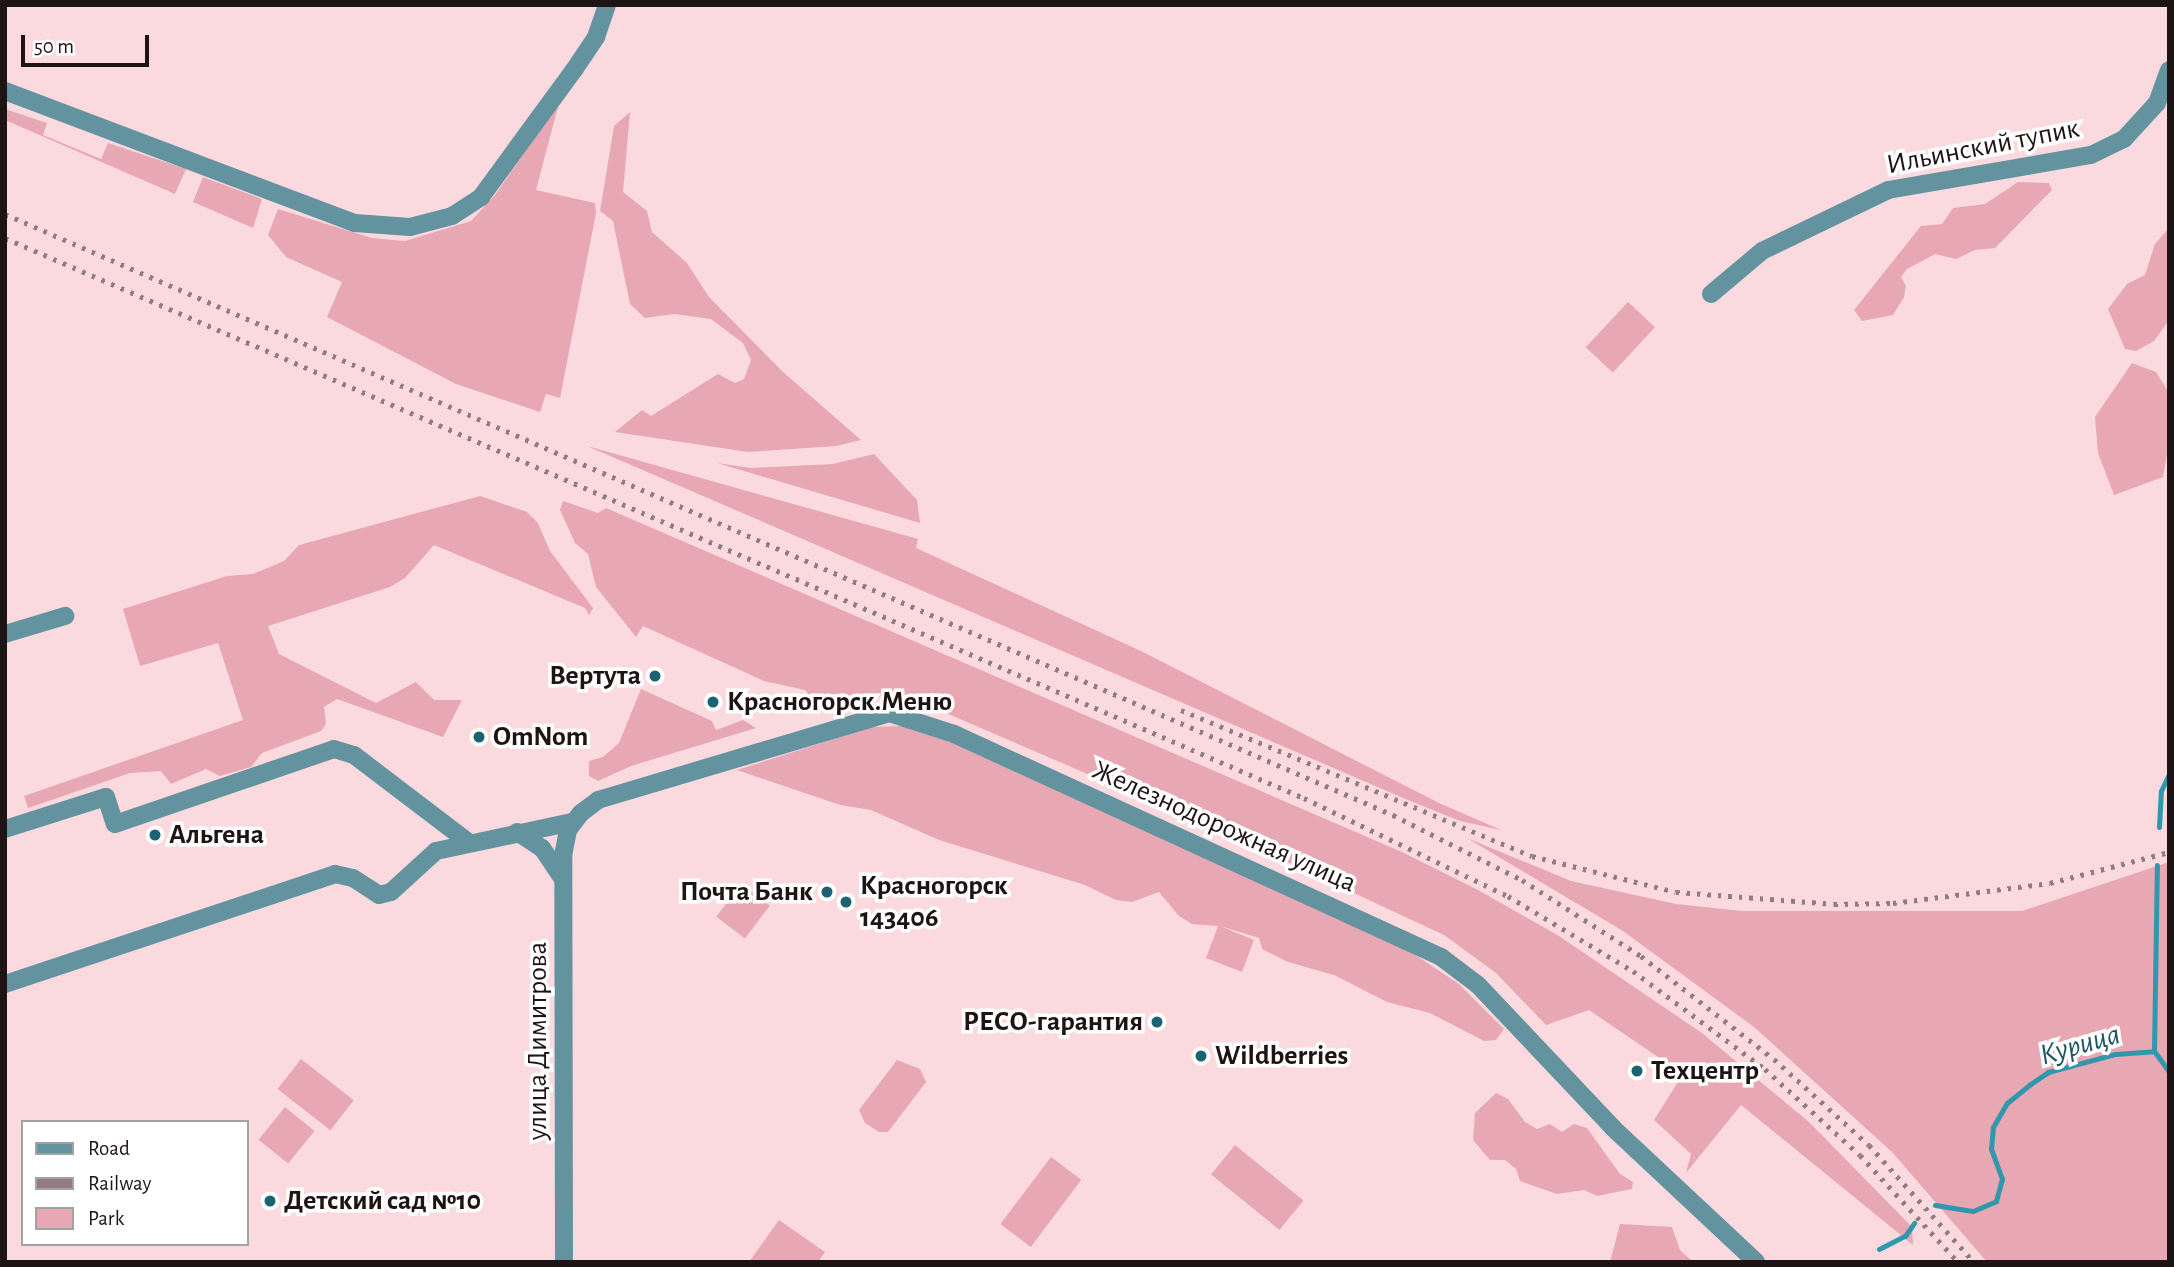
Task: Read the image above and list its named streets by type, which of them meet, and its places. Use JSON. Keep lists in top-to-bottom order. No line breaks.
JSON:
{"streets":{"street":["Ильинский тупик","Железнодорожная улица","улица Димитрова"]},"crossings":[["Железнодорожная улица","улица Димитрова"]],"water":["Курица"],"places":["Вертута","Красногорск.Меню","OmNom","Альгена","Почта Банк","Красногорск 143406","РЕСО-гарантия","Wildberries","Техцентр","Детский сад №10"],"legend":["Road","Railway","Park"],"scale_bar":"50 m"}
